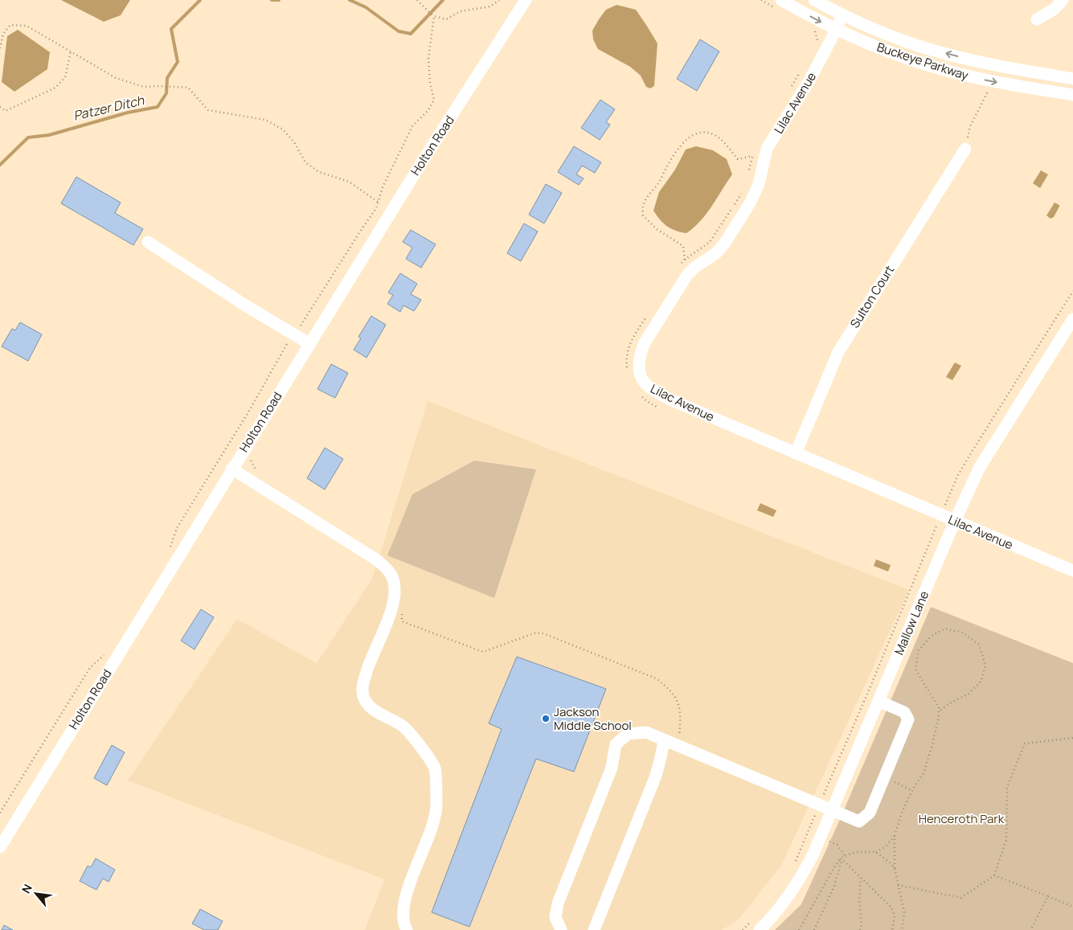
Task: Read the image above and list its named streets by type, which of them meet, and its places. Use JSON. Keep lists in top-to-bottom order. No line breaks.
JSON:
{"streets":{"street":["Buckeye Parkway","Lilac Avenue","Holton Road","Sulton Court","Mallow Lane"]},"crossings":[["Buckeye Parkway","Lilac Avenue"],["Lilac Avenue","Sulton Court"],["Lilac Avenue","Mallow Lane"]],"water":["Patzer Ditch"],"parks":["Henceroth Park"],"places":["Jackson Middle School"],"north":"top left"}
